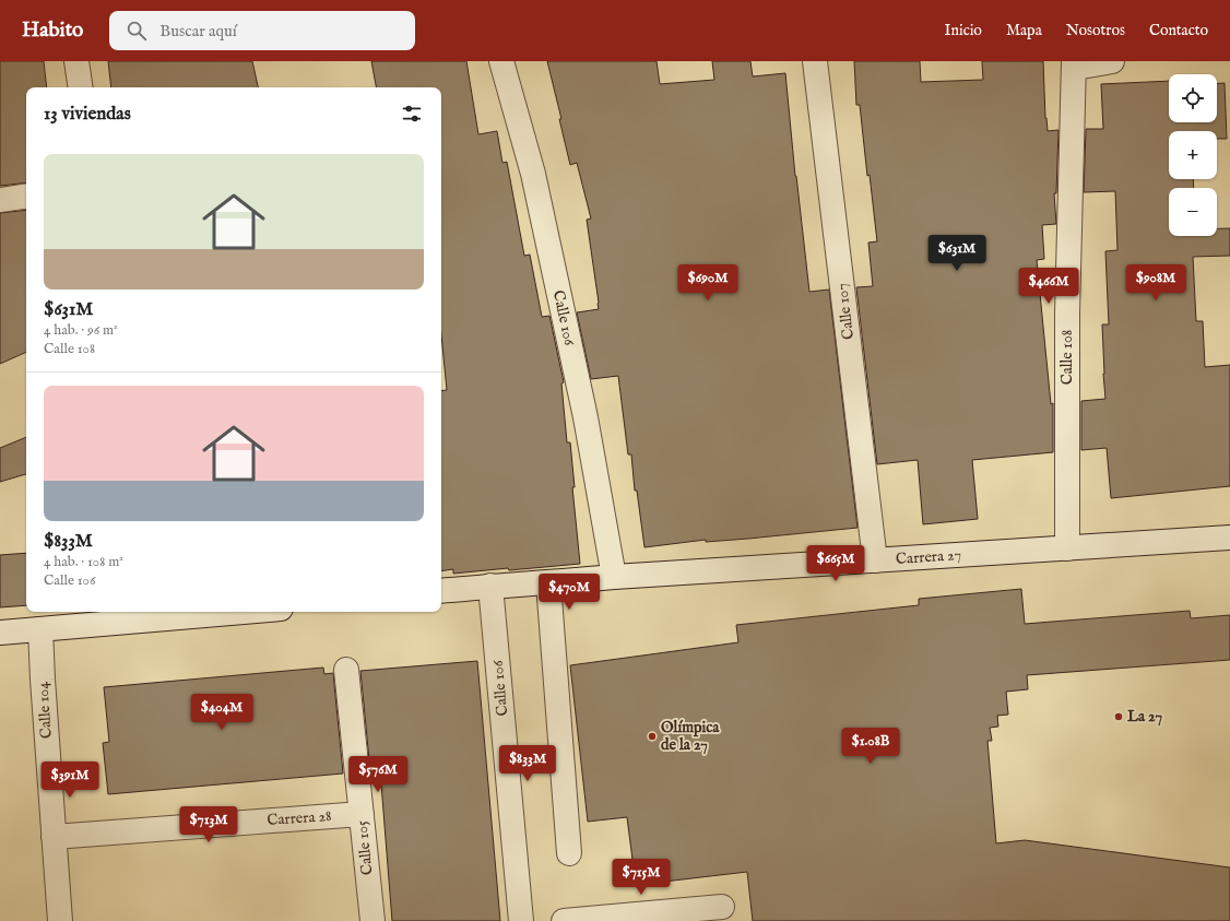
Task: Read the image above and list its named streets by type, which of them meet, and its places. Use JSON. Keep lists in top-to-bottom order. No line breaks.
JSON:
{"streets":{"street":["Calle 107","Calle 106","Calle 108","Carrera 27","Calle 104","Carrera 28","Calle 105"]},"crossings":[["Calle 107","Carrera 27"],["Calle 106","Carrera 27"],["Calle 108","Carrera 27"],["Calle 104","Carrera 28"],["Carrera 28","Calle 105"]],"places":["La 27","Olímpica de la 27"],"page":{"header":"Habito","search":"Buscar aquí","nav":["Inicio","Mapa","Nosotros","Contacto"],"map_buttons":["+","−"],"heading":"13 viviendas","list":[{"name":"$631M","note":"4 hab. · 96 m² · Calle 108"},{"name":"$833M","note":"4 hab. · 108 m² · Calle 106"}],"price":["$631M","$690M","$908M","$466M","$665M","$470M","$404M","$1.08B","$833M","$576M","$391M","$713M","$715M"]}}
